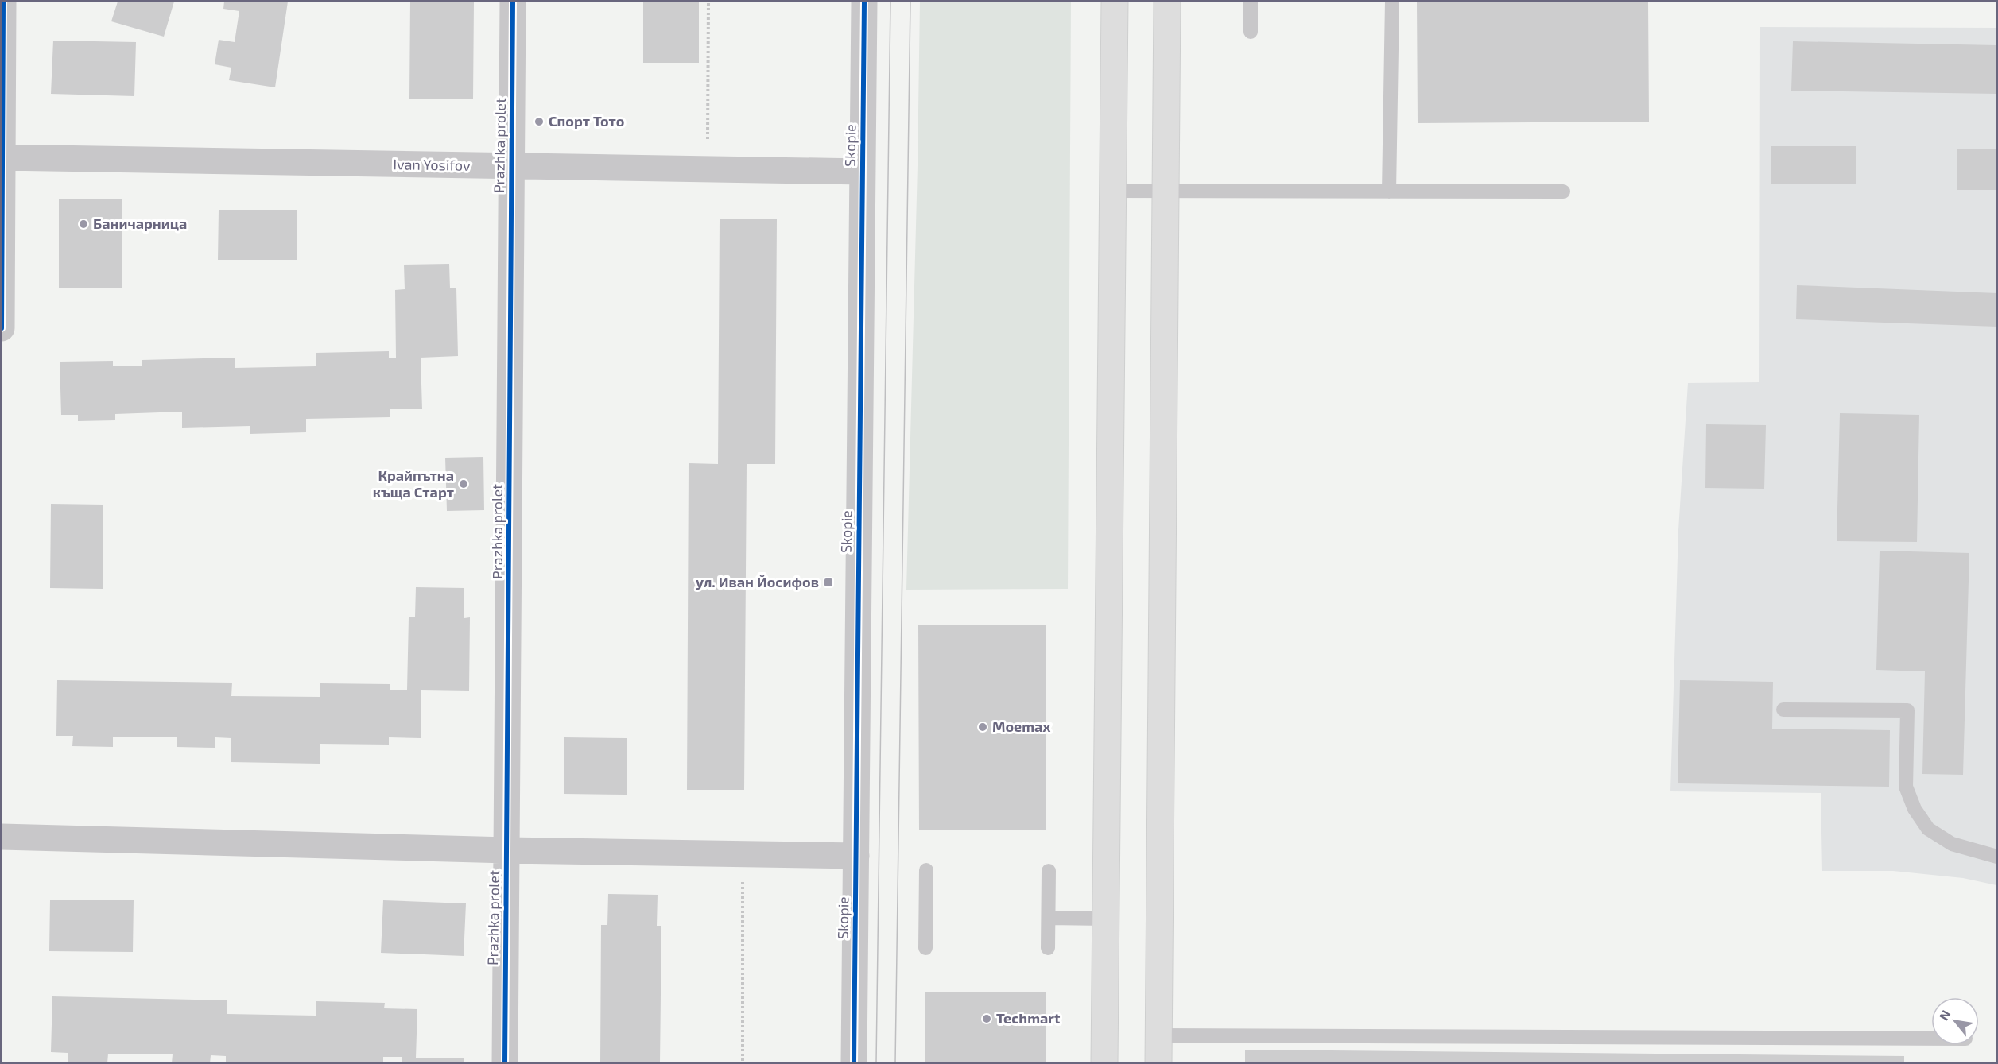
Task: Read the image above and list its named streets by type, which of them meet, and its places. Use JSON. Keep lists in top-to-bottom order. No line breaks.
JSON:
{"streets":{"street":["Prazhka prolet","Skopie","Ivan Yosifov"]},"crossings":[["Prazhka prolet","Ivan Yosifov"],["Skopie","Ivan Yosifov"]],"places":{"other":["Спорт Тото","Баничарница","Крайпътна къща Старт","Moemax","Techmart"],"transit":["ул. Иван Йосифов"]},"north":"top left"}
